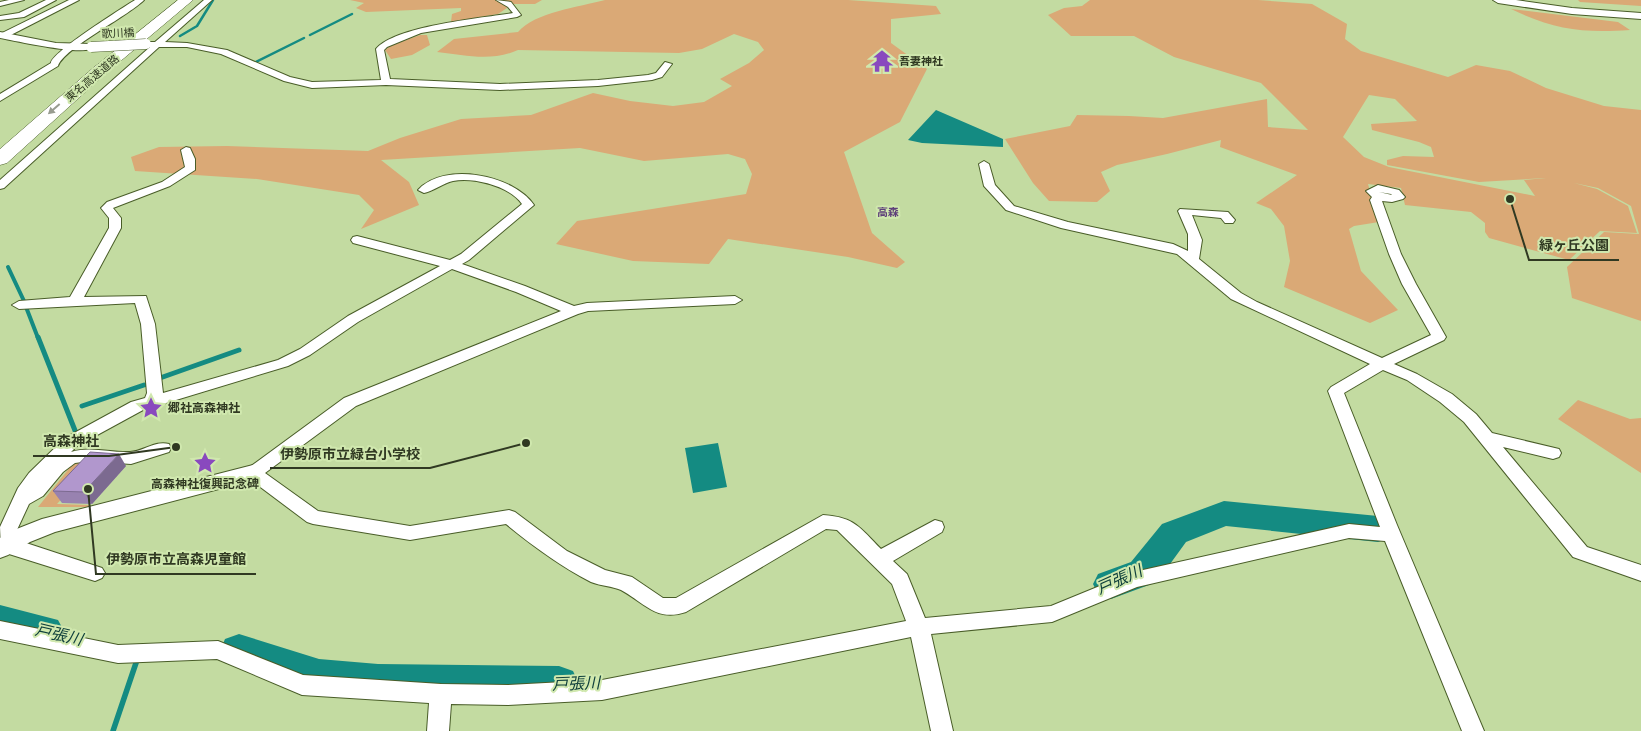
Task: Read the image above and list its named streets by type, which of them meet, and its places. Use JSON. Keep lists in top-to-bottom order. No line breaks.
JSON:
{"streets":{"highway":["東名高速道路"],"street":["歌川橋"]},"districts":["高森"],"water":["戸張川"],"places":{"temple":["吾妻神社"],"other":["緑ヶ丘公園","伊勢原市立緑台小学校","高森神社","伊勢原市立高森児童館"],"place":["郷社高森神社","高森神社復興記念碑"]}}
